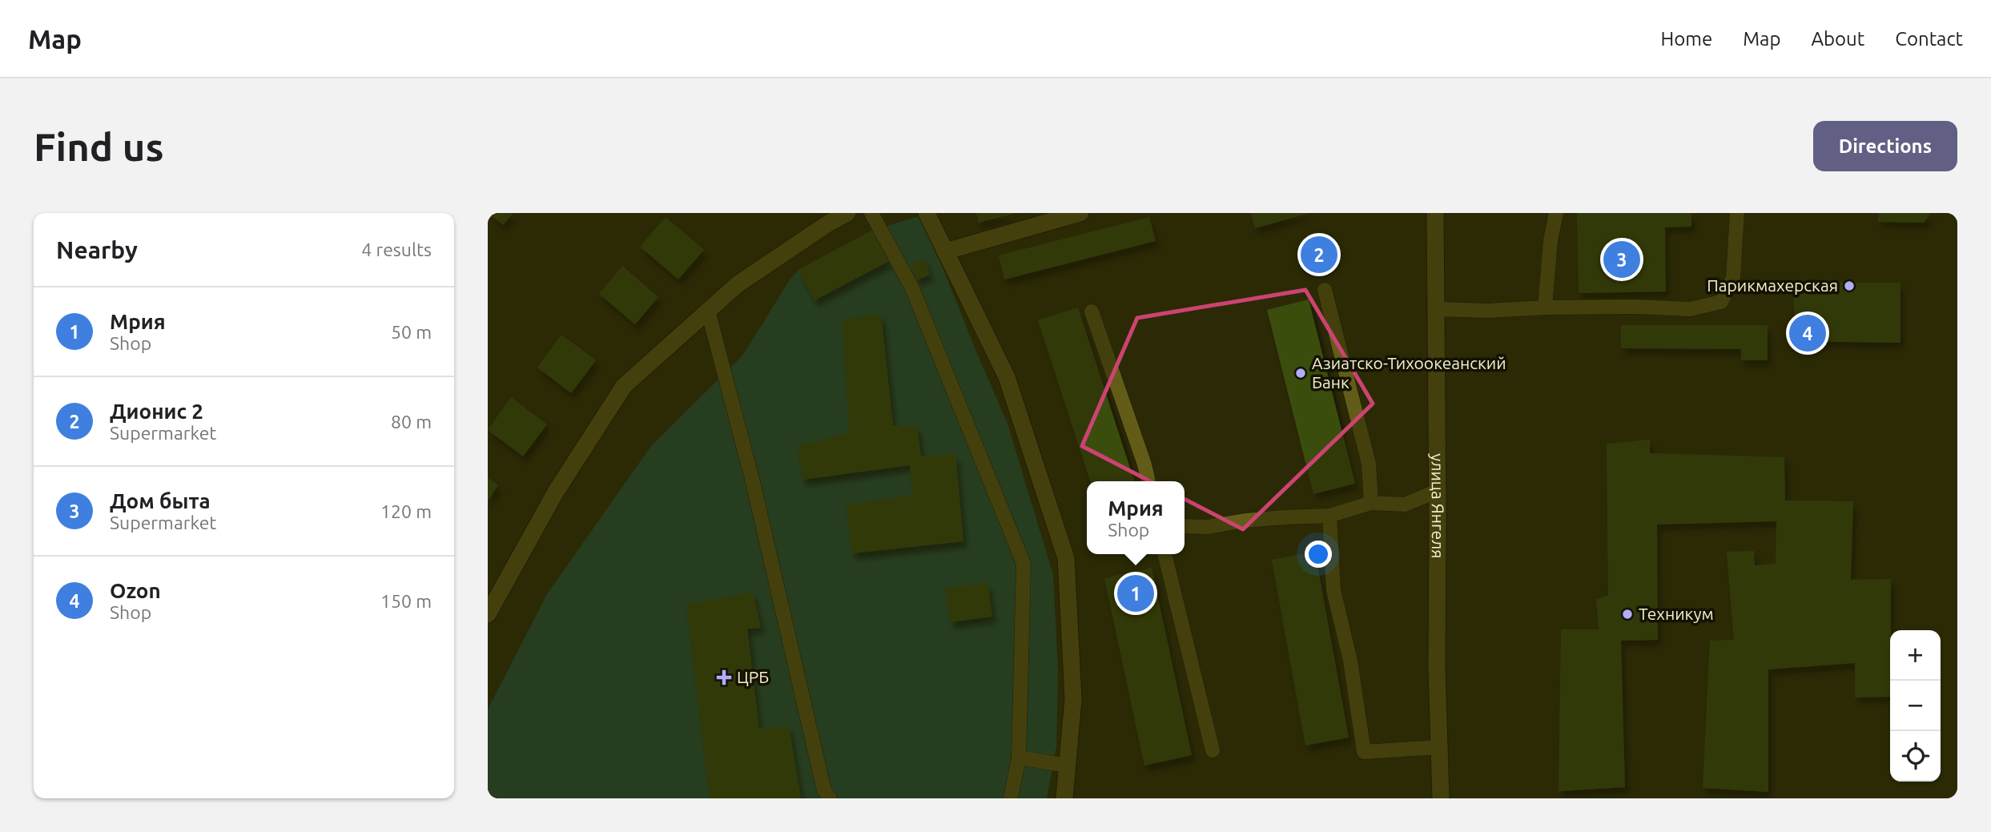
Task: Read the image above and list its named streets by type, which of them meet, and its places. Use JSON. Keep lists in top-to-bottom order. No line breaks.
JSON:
{"streets":{"street":["улица Янгеля"]},"places":{"other":["Парикмахерская","Азиатско-Тихоокеанский Банк","Техникум"],"health":["ЦРБ"]},"page":{"header":"Map","nav":["Home","Map","About","Contact"],"buttons":"Directions","title":"Find us","heading":["Nearby","4 results"],"pins":["2","3","4","1"],"list":[{"mark":"1","name":"Мрия","note":"Shop","value":"50 m"},{"mark":"2","name":"Дионис 2","note":"Supermarket","value":"80 m"},{"mark":"3","name":"Дом быта","note":"Supermarket","value":"120 m"},{"mark":"4","name":"Ozon","note":"Shop","value":"150 m"}],"popup":["Мрия","Shop"],"map_buttons":["+","−"]}}
